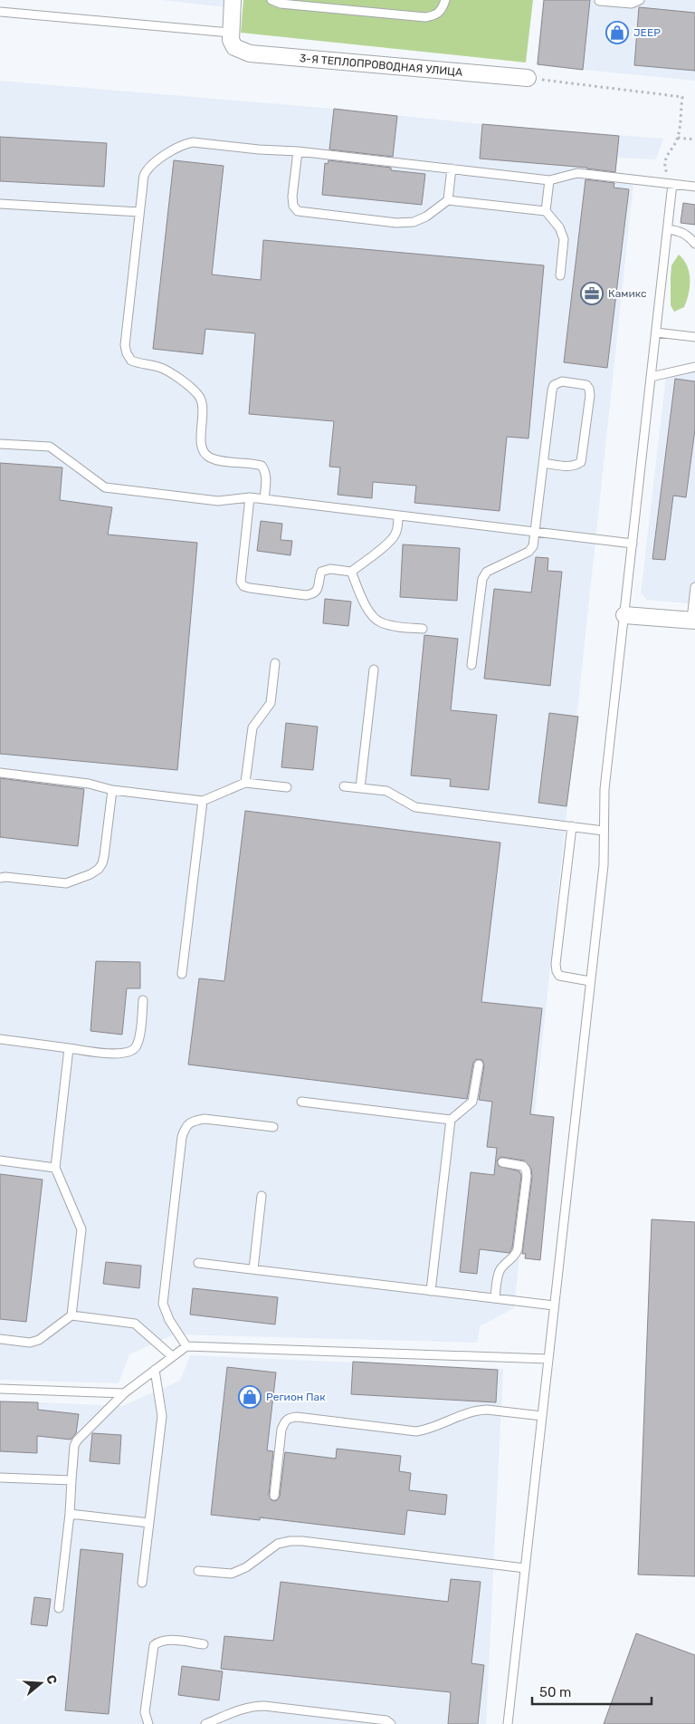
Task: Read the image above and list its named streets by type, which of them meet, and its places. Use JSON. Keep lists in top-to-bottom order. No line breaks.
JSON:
{"streets":{"street":["3-Я ТЕПЛОПРОВОДНАЯ УЛИЦА"]},"places":{"shop":["JEEP","Регион Пак"],"office":["Камикс"]},"scale_bar":"50 m","north":"right"}
